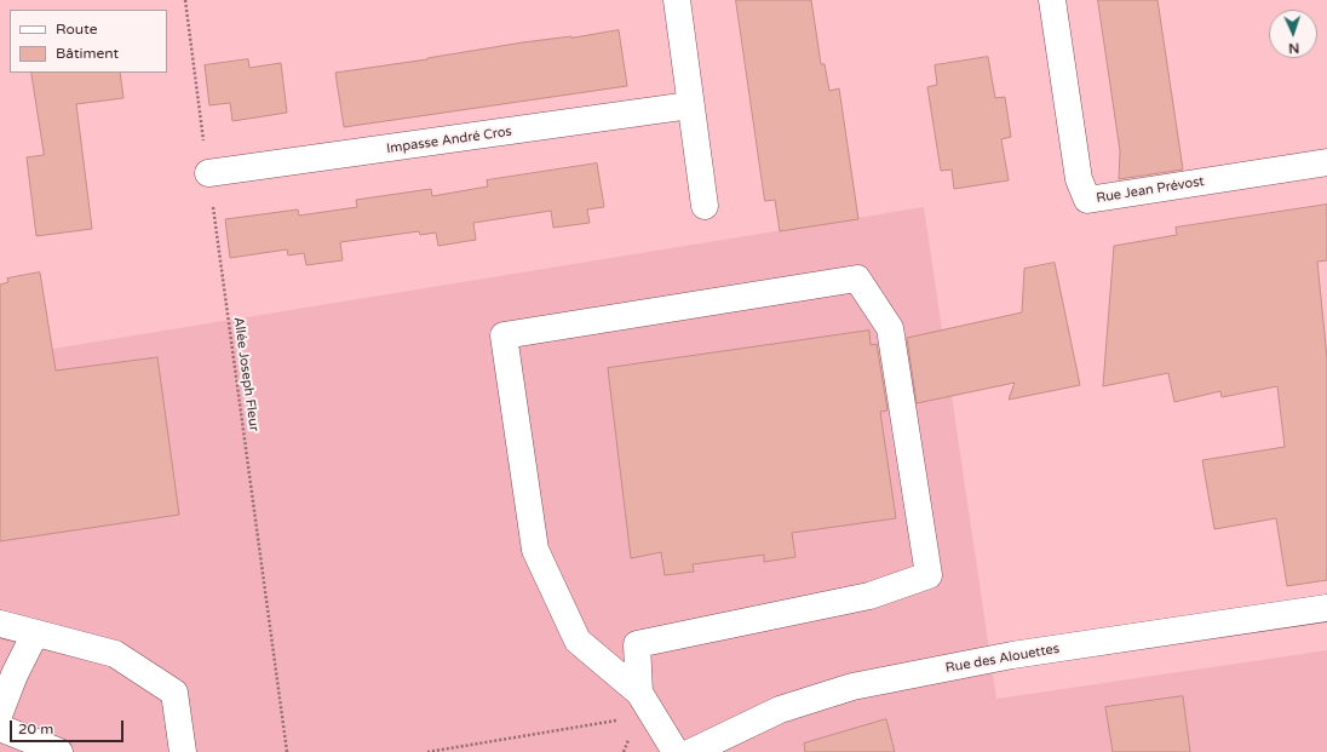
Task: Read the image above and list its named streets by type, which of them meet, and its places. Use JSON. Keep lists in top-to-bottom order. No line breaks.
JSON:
{"streets":{"street":["Impasse André Cros","Rue Jean Prévost","Rue des Alouettes"],"path":["Allée Joseph Fleur"]},"crossings":[["Impasse André Cros","Allée Joseph Fleur"]],"legend":["Route","Bâtiment"],"scale_bar":"20 m","north":"bottom"}
